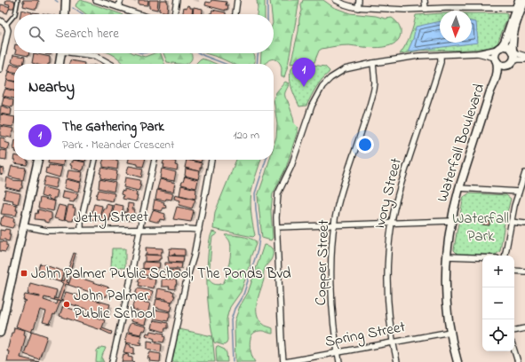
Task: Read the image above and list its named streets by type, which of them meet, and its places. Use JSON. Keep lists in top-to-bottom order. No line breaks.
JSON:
{"streets":{"street":["Waterfall Boulevard","Ivory Street","Jetty Street","Copper Street","Spring Street"]},"crossings":[["Waterfall Boulevard","Spring Street"],["Ivory Street","Spring Street"],["Copper Street","Spring Street"]],"parks":["Waterfall Park"],"places":{"transit":["John Palmer Public School, The Ponds Bvd"],"other":["John Palmer Public School"]},"north":"bottom","page":{"search":"Search here","pins":"1","heading":"Nearby","list":[{"mark":"1","name":"The Gathering Park","note":"Park · Meander Crescent","value":"120 m"}],"map_buttons":["+","−"]}}
